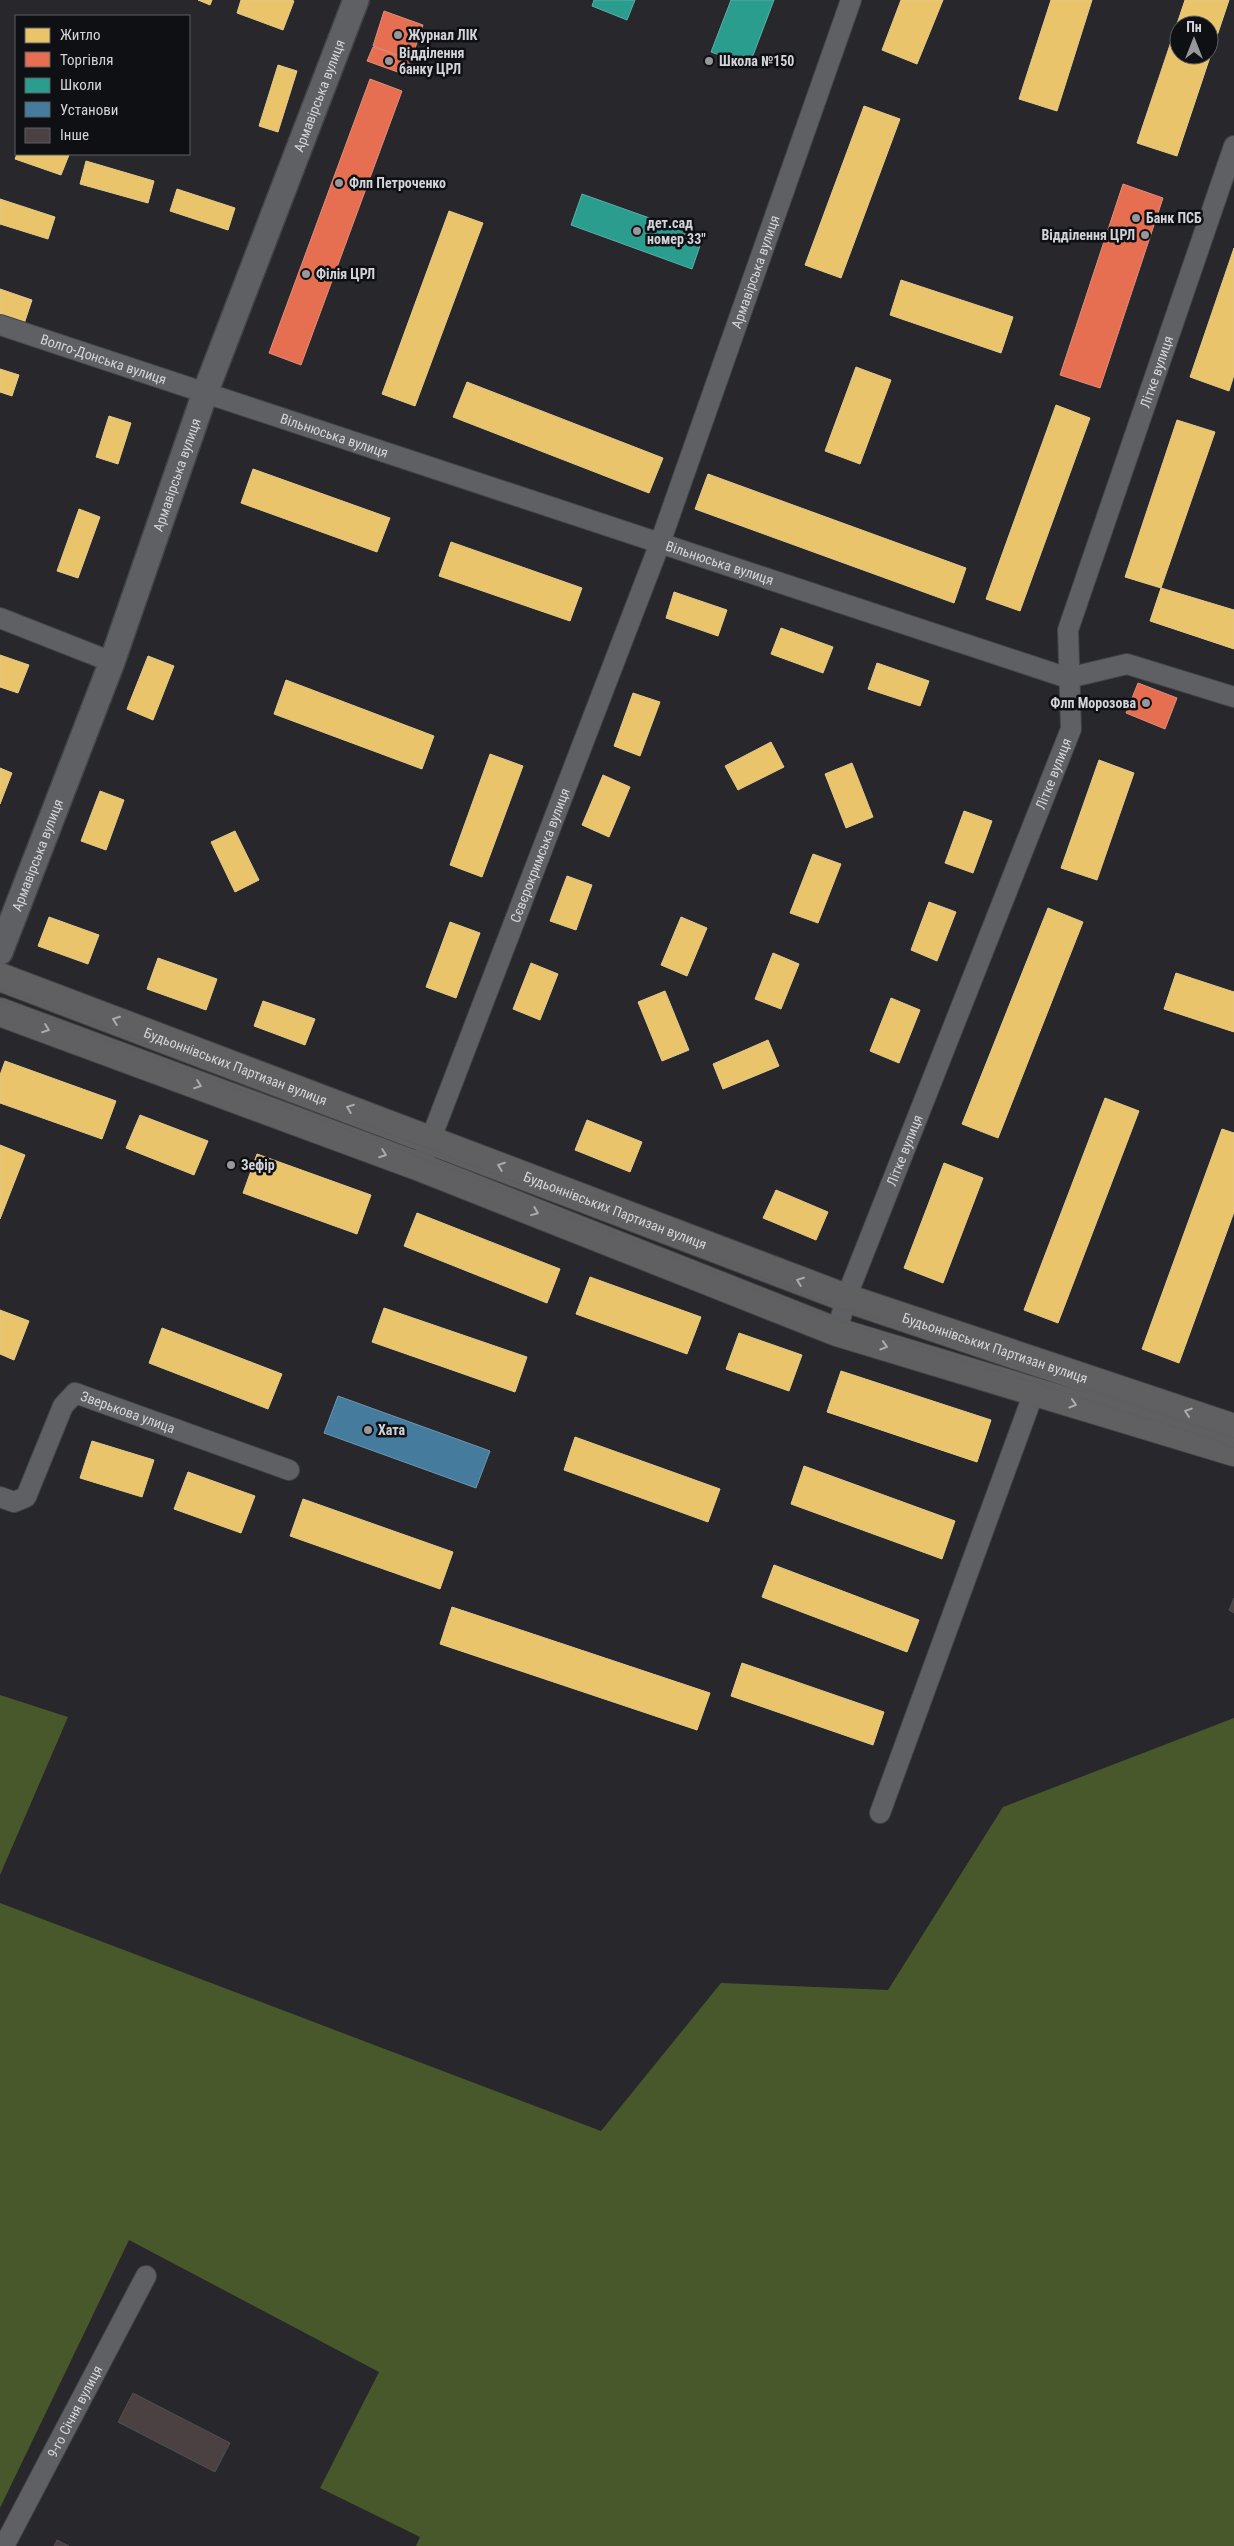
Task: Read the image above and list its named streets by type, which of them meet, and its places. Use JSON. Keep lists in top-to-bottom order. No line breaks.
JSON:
{"streets":{"main road":["Будьоннівських Партизан вулиця"],"street":["Армавірська вулиця","Волго-Донська вулиця","Літке вулиця","Вільнюська вулиця","Сєвєрокримська вулиця","Зверькова улица","9-го Січня вулиця"]},"crossings":[["Армавірська вулиця","Волго-Донська вулиця"],["Армавірська вулиця","Вільнюська вулиця"],["Армавірська вулиця","Сєвєрокримська вулиця"],["Волго-Донська вулиця","Вільнюська вулиця"],["Літке вулиця","Вільнюська вулиця"],["Літке вулиця","Будьоннівських Партизан вулиця"],["Вільнюська вулиця","Сєвєрокримська вулиця"],["Сєвєрокримська вулиця","Будьоннівських Партизан вулиця"]],"places":["Журнал ЛІК","Відділення банку ЦРЛ","Школа №150","Флп Петроченко","Банк ПСБ","дет.сад номер 33\"","Відділення ЦРЛ","Філія ЦРЛ","Флп Морозова","Зефір","Хата"],"legend":["Житло","Торгівля","Школи","Установи","Інше"],"north":"top"}
